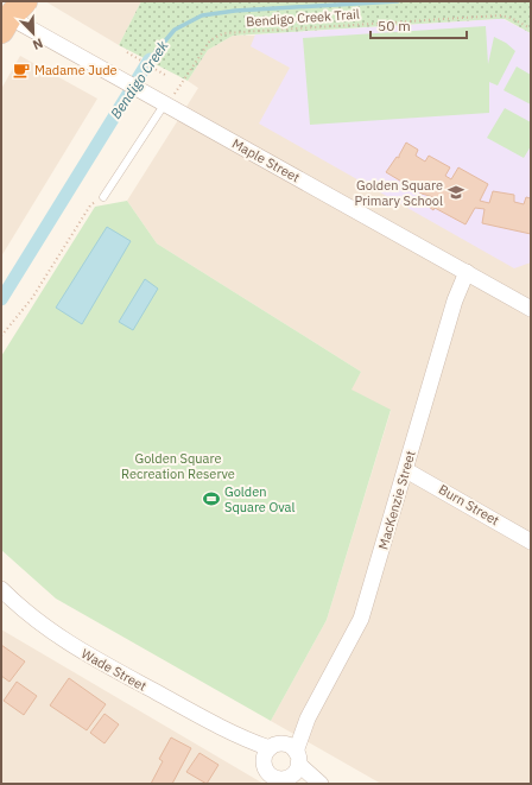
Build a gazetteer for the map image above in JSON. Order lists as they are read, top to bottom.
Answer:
{
  "streets": {
    "street": [
      "Maple Street",
      "MacKenzie Street",
      "Burn Street",
      "Wade Street"
    ],
    "path": ["Bendigo Creek Trail"]
  },
  "crossings": [
    ["Bendigo Creek Trail", "Maple Street"],
    ["Maple Street", "MacKenzie Street"],
    ["MacKenzie Street", "Burn Street"],
    ["MacKenzie Street", "Wade Street"]
  ],
  "water": ["Bendigo Creek"],
  "parks": ["Golden Square Recreation Reserve"],
  "places": {
    "cafe": ["Madame Jude"],
    "school or university": ["Golden Square Primary School"],
    "sports": ["Golden Square Oval"]
  },
  "scale_bar": "50 m",
  "north": "bottom right"
}
